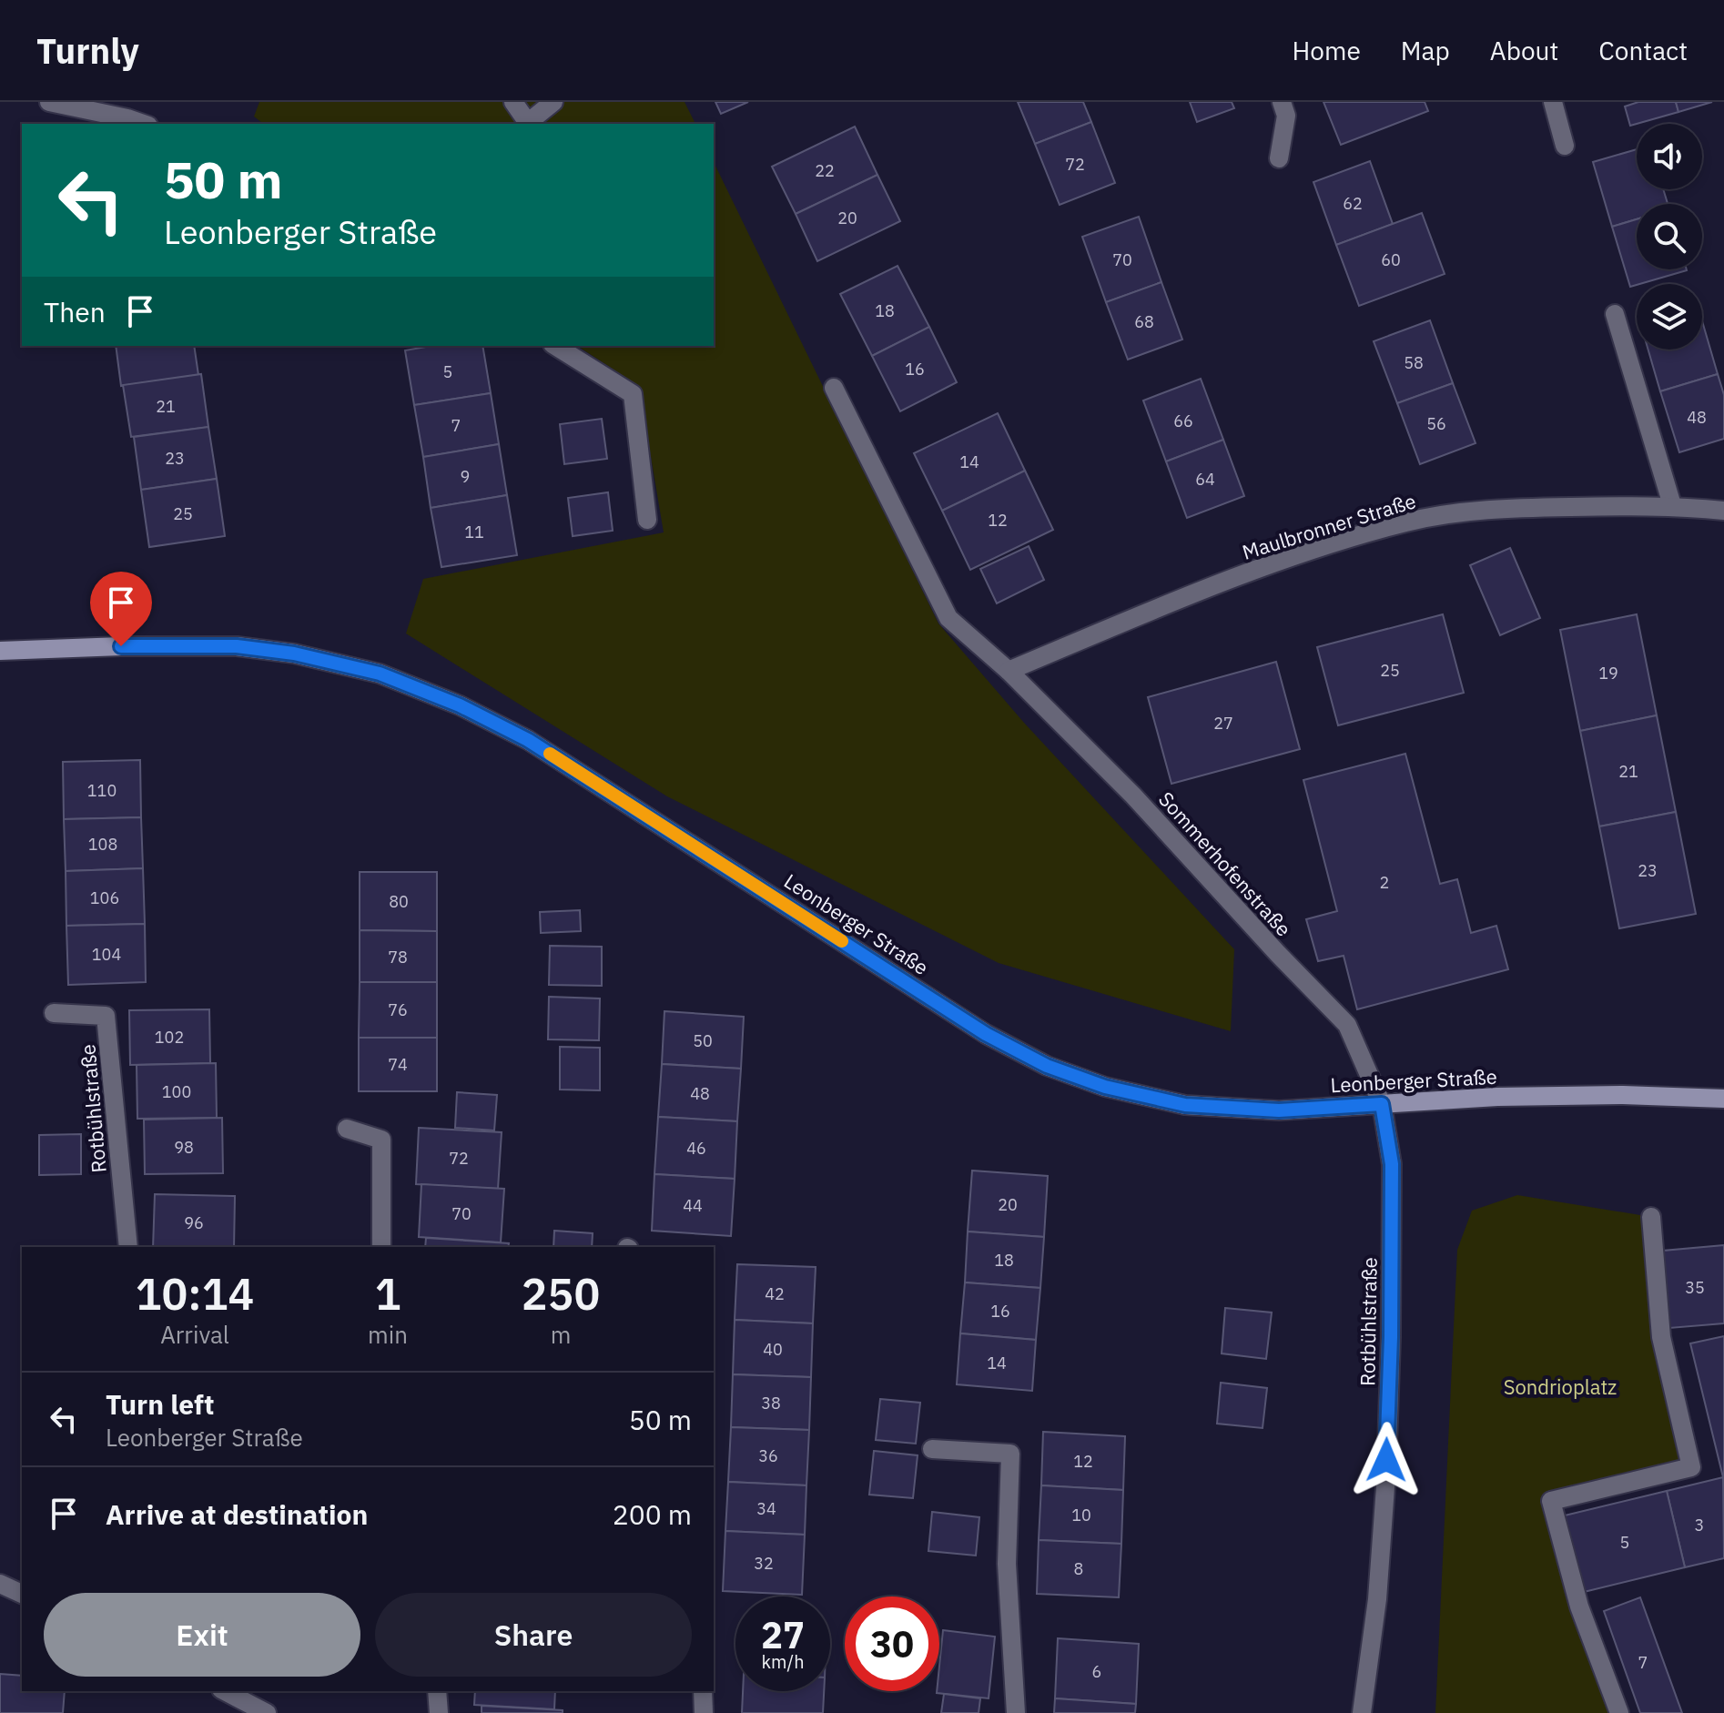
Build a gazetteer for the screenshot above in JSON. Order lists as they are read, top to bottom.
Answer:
{
  "streets": {
    "main road": ["Leonberger Straße"],
    "street": ["Maulbronner Straße", "Sommerhofenstraße", "Rotbühlstraße"]
  },
  "crossings": [
    ["Maulbronner Straße", "Sommerhofenstraße"],
    ["Sommerhofenstraße", "Leonberger Straße"],
    ["Sommerhofenstraße", "Rotbühlstraße"],
    ["Leonberger Straße", "Rotbühlstraße"]
  ],
  "parks": ["Sondrioplatz"],
  "house_numbers": [
    "72",
    "22",
    "62",
    "20",
    "70",
    "60",
    "18",
    "68",
    "58",
    "16",
    "5",
    "21",
    "48",
    "66",
    "56",
    "7",
    "23",
    "14",
    "9",
    "64",
    "25",
    "12",
    "11",
    "25",
    "19",
    "27",
    "21",
    "110",
    "108",
    "23",
    "2",
    "106",
    "80",
    "104",
    "78",
    "76",
    "102",
    "50",
    "74",
    "100",
    "48",
    "98",
    "46",
    "72",
    "20",
    "44",
    "70",
    "96",
    "18",
    "35",
    "42",
    "16",
    "40",
    "14",
    "38",
    "36",
    "12",
    "34",
    "10",
    "3",
    "5",
    "32",
    "8",
    "7",
    "6"
  ],
  "page": {
    "header": "Turnly",
    "nav": [
      "Home",
      "Map",
      "About",
      "Contact"
    ],
    "turn": ["50 m", "Leonberger Straße"],
    "then": "Then",
    "eta": [
      "10:14",
      "Arrival",
      "1",
      "min",
      "250",
      "m"
    ],
    "list": [
      {
        "name": "Turn left",
        "note": "Leonberger Straße",
        "value": "50 m"
      },
      {
        "name": "Arrive at destination",
        "value": "200 m"
      }
    ],
    "buttons": ["Exit", "Share"],
    "speed": "27 km/h",
    "limit": "30"
  }
}
